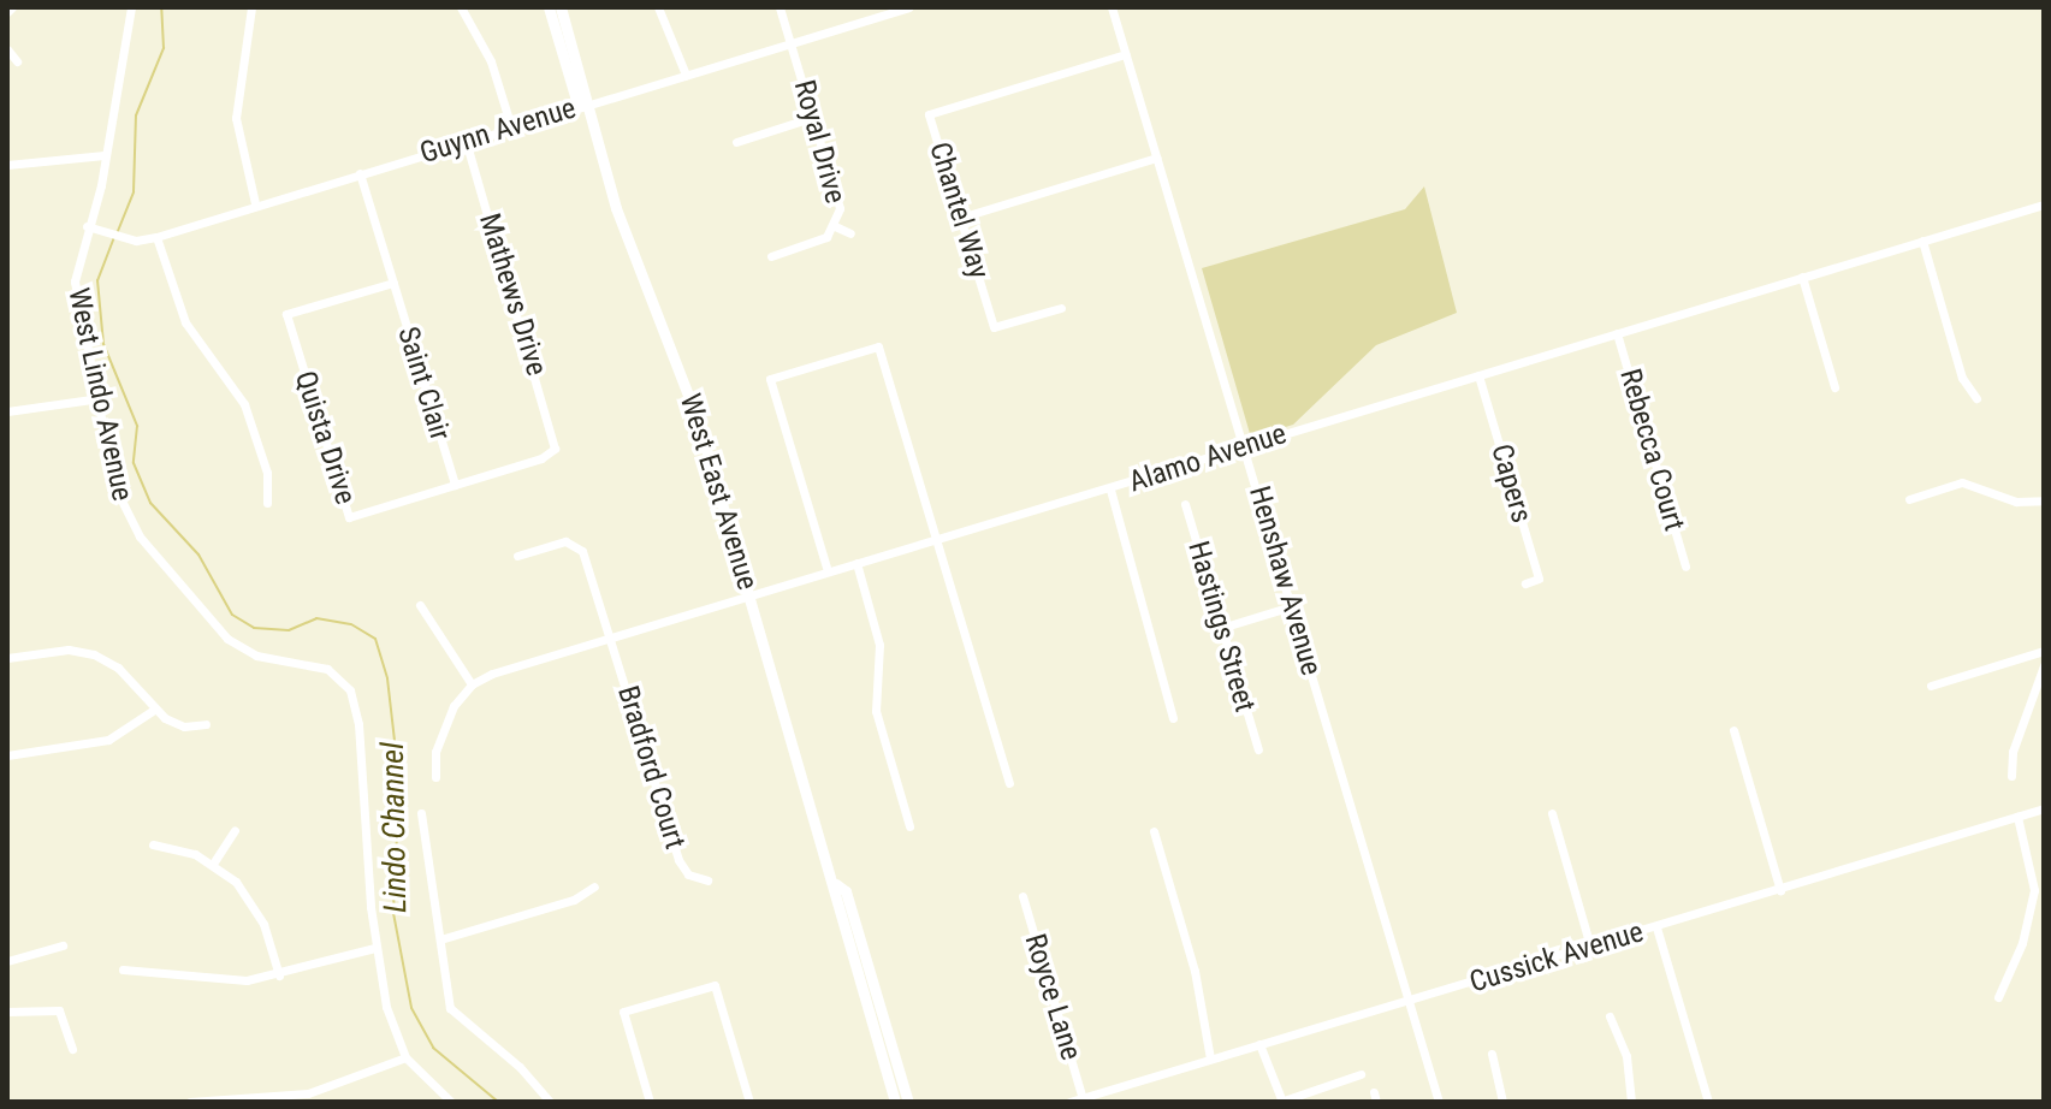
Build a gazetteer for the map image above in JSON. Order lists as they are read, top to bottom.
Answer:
{
  "streets": {
    "main road": ["West East Avenue"],
    "street": [
      "Guynn Avenue",
      "Royal Drive",
      "Chantel Way",
      "Mathews Drive",
      "Saint Clair",
      "West Lindo Avenue",
      "Quista Drive",
      "Rebecca Court",
      "Alamo Avenue",
      "Capers",
      "Henshaw Avenue",
      "Hastings Street",
      "Bradford Court",
      "Cussick Avenue",
      "Royce Lane"
    ]
  },
  "crossings": [
    ["Guynn Avenue", "Royal Drive"],
    ["Guynn Avenue", "Mathews Drive"],
    ["Guynn Avenue", "Saint Clair"],
    ["Guynn Avenue", "West Lindo Avenue"],
    ["Guynn Avenue", "West East Avenue"],
    ["Chantel Way", "Henshaw Avenue"],
    ["Mathews Drive", "Quista Drive"],
    ["Saint Clair", "Quista Drive"],
    ["Rebecca Court", "Alamo Avenue"],
    ["Alamo Avenue", "Capers"],
    ["Alamo Avenue", "West East Avenue"],
    ["Alamo Avenue", "Henshaw Avenue"],
    ["Alamo Avenue", "Bradford Court"],
    ["Henshaw Avenue", "Cussick Avenue"],
    ["Cussick Avenue", "Royce Lane"]
  ],
  "water": ["Lindo Channel"]
}
